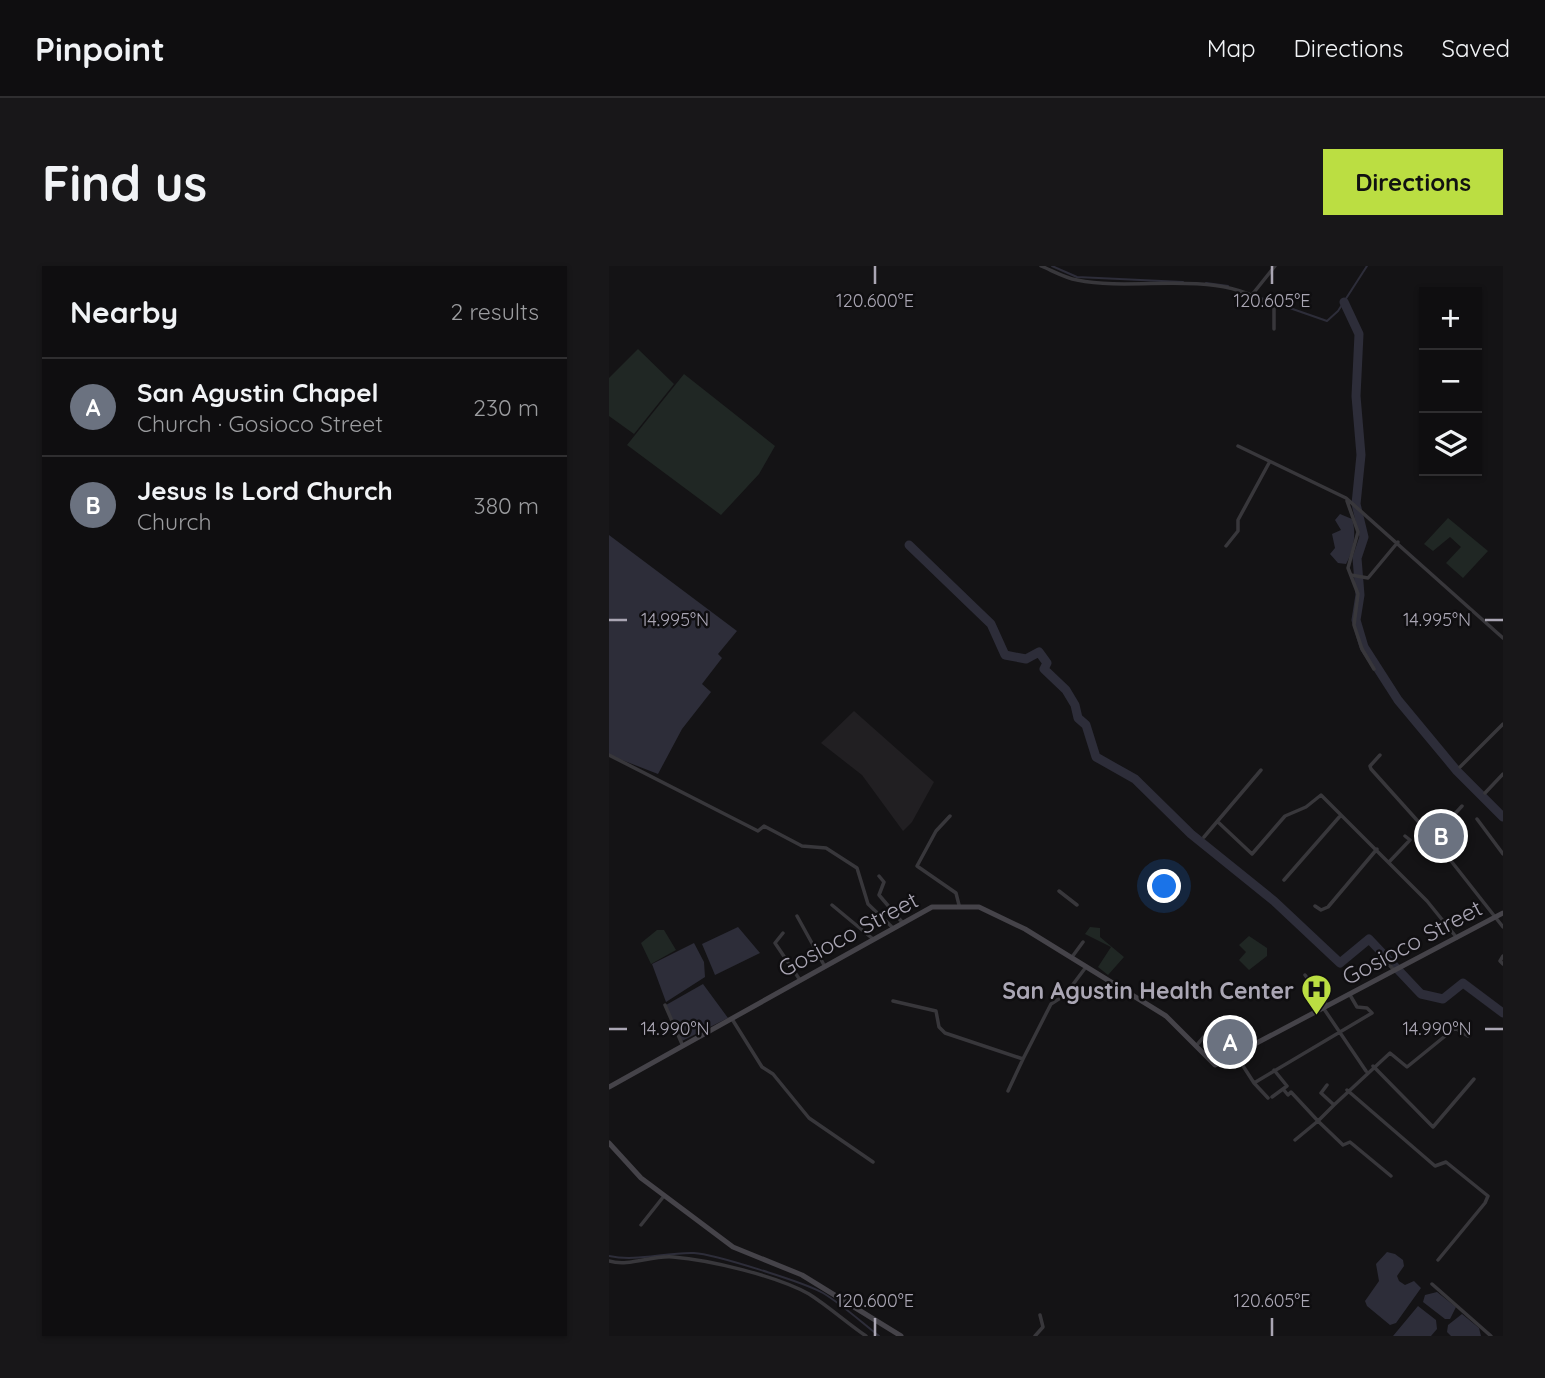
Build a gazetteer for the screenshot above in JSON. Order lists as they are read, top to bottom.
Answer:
{
  "streets": {
    "street": ["Gosioco Street"]
  },
  "places": {
    "hospital": ["San Agustin Health Center"]
  },
  "page": {
    "header": "Pinpoint",
    "nav": ["Map", "Directions", "Saved"],
    "buttons": "Directions",
    "title": "Find us",
    "heading": ["Nearby", "2 results"],
    "map_buttons": ["+", "−"],
    "list": [
      {
        "mark": "A",
        "name": "San Agustin Chapel",
        "note": "Church · Gosioco Street",
        "value": "230 m"
      },
      {
        "mark": "B",
        "name": "Jesus Is Lord Church",
        "note": "Church",
        "value": "380 m"
      }
    ],
    "pins": ["B", "A"]
  },
  "coordinates": [
    "120.600°E",
    "120.605°E",
    "14.995°N",
    "14.990°N"
  ]
}
